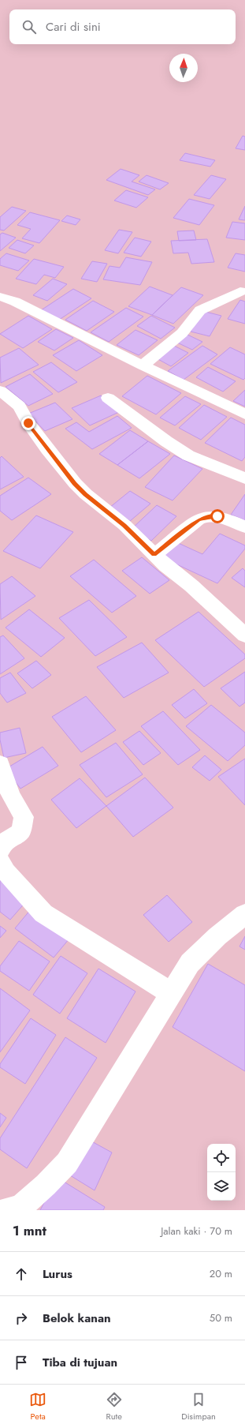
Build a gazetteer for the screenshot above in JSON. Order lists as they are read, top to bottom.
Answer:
{
  "north": "top",
  "page": {
    "search": "Cari di sini",
    "heading": ["1 mnt", "Jalan kaki · 70 m"],
    "list": [
      ["Lurus", "20 m"],
      ["Belok kanan", "50 m"],
      "Tiba di tujuan"
    ],
    "nav": ["Peta", "Rute", "Disimpan"]
  }
}
